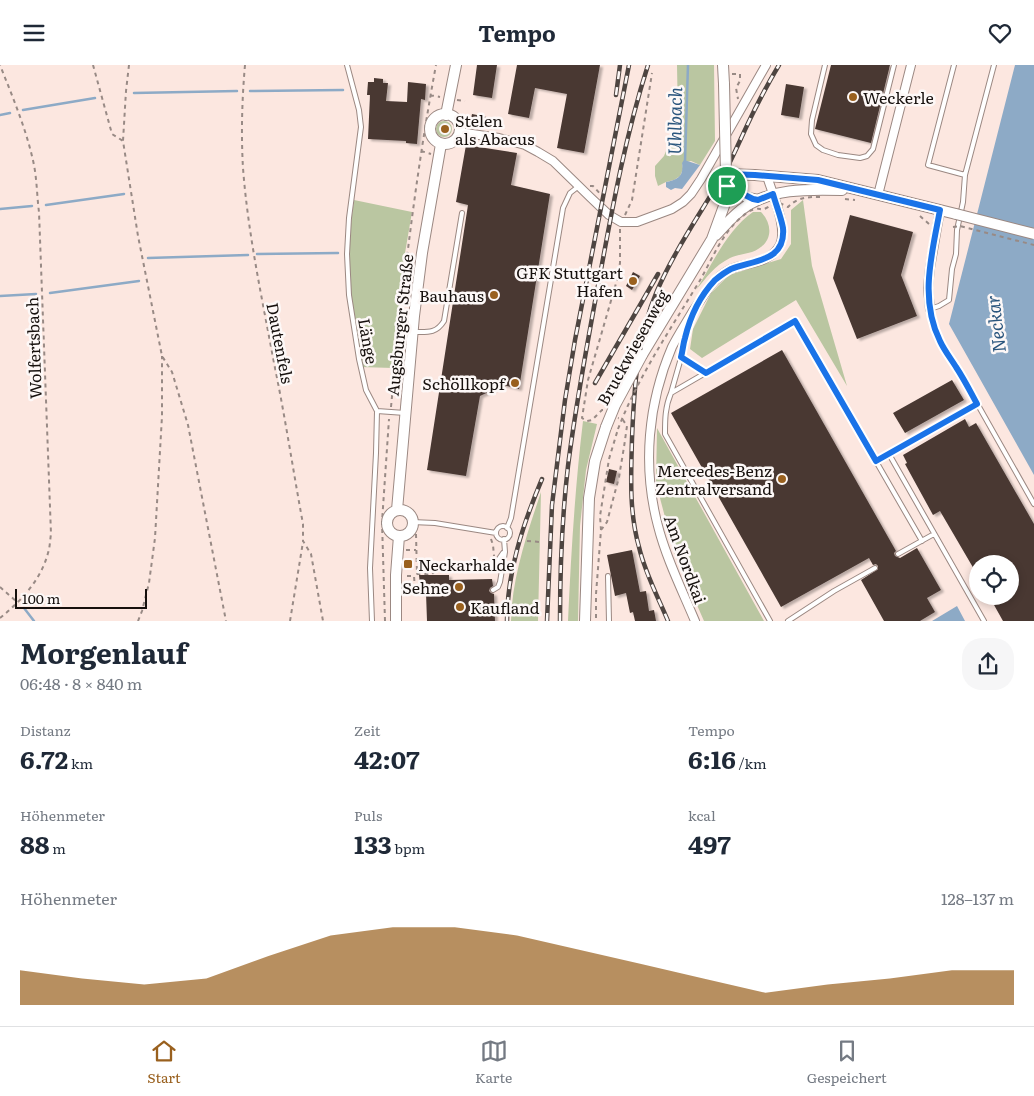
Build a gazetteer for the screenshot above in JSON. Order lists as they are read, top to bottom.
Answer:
{
  "streets": {
    "main road": ["Augsburger Straße", "Bruckwiesenweg"],
    "street": ["Am Nordkai"],
    "lane": ["Länge"],
    "path": ["Dautenfels", "Wolfertsbach"]
  },
  "water": ["Uhlbach", "Neckar"],
  "places": {
    "other": [
      "Weckerle",
      "Stelen als Abacus",
      "GFK Stuttgart Hafen",
      "Bauhaus",
      "Schöllkopf",
      "Mercedes-Benz Zentralversand",
      "Sehne",
      "Kaufland"
    ],
    "transit": ["Neckarhalde"]
  },
  "scale_bar": "100 m",
  "page": {
    "header": "Tempo",
    "scale": "100 m",
    "heading": ["Morgenlauf", "06:48 · 8 × 840 m"],
    "stats": [
      ["Distanz", "6.72 km"],
      ["Zeit", "42:07"],
      ["Tempo", "6:16 /km"],
      ["Höhenmeter", "88 m"],
      ["Puls", "133 bpm"],
      ["kcal", "497"]
    ],
    "chart": ["Höhenmeter", "128–137 m"],
    "tabs": ["Start", "Karte", "Gespeichert"]
  }
}
